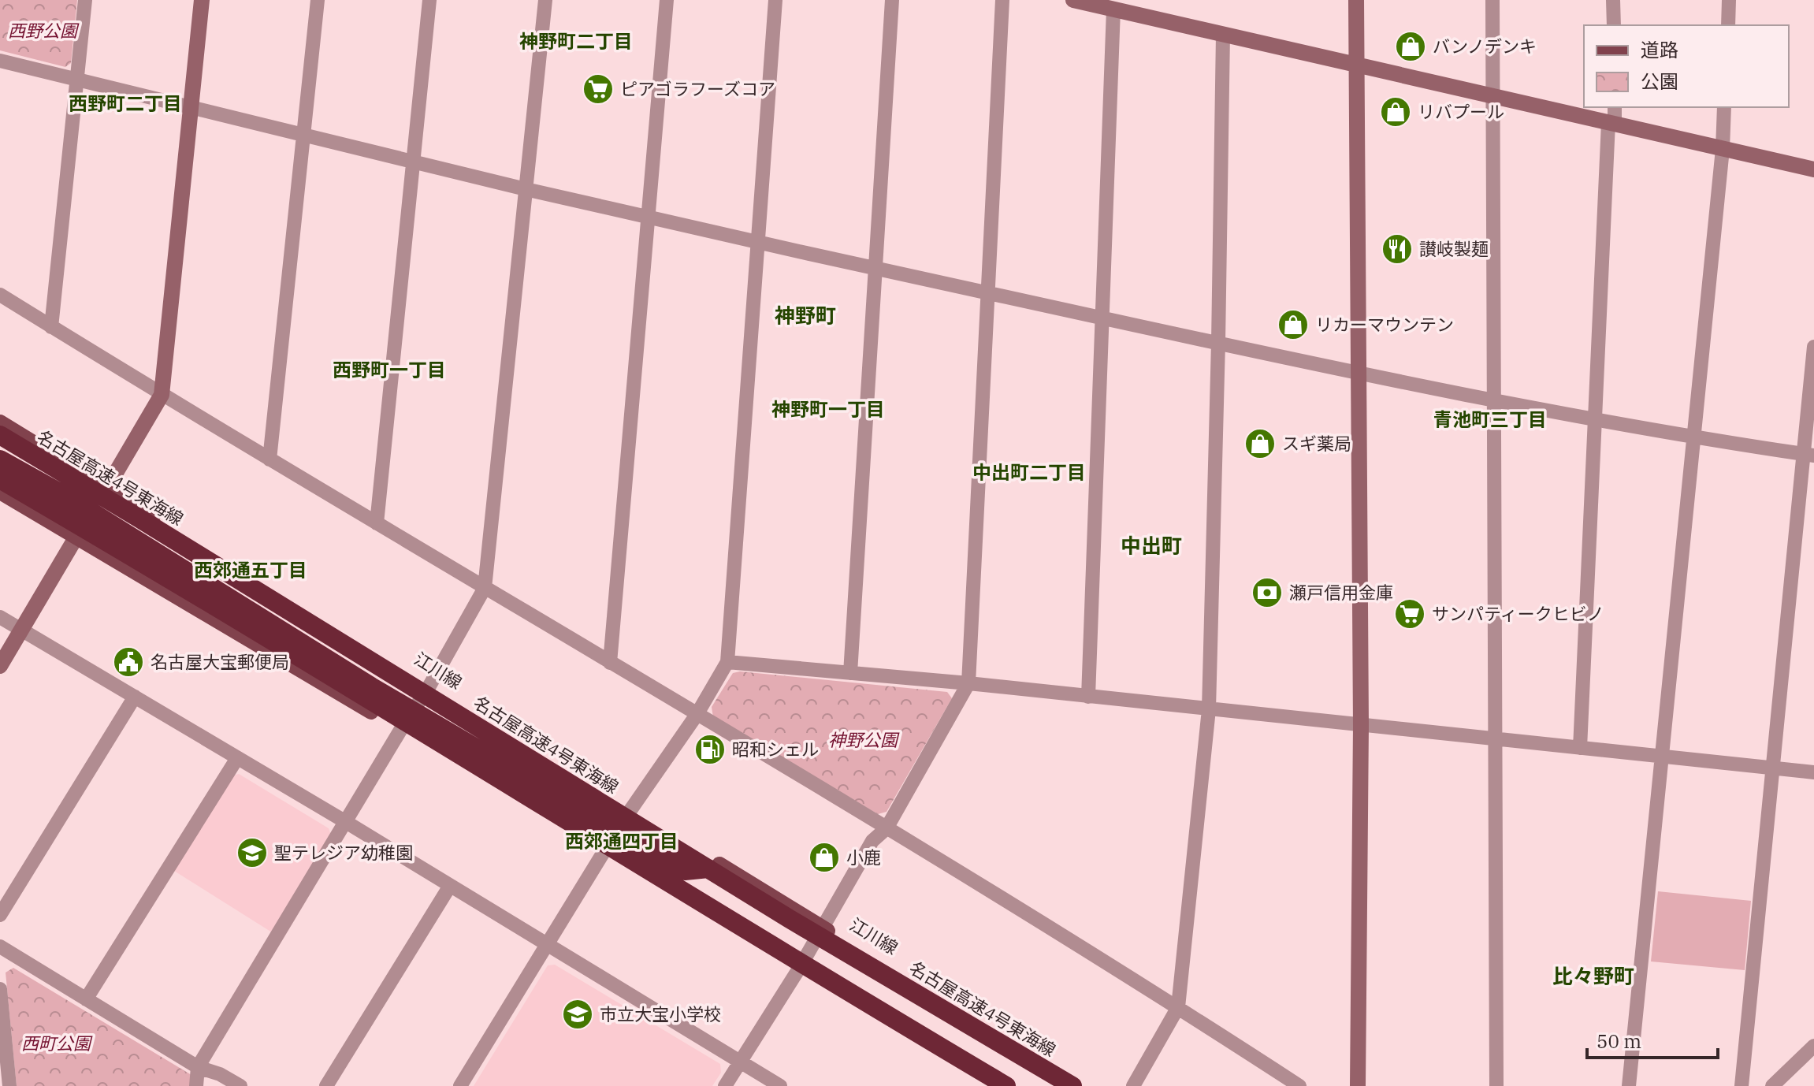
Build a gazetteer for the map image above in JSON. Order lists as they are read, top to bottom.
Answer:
{
  "streets": {
    "highway": ["名古屋高速4号東海線"],
    "main road": ["江川線"]
  },
  "districts": [
    "神野町二丁目",
    "西野町二丁目",
    "神野町",
    "西野町一丁目",
    "神野町一丁目",
    "青池町三丁目",
    "中出町二丁目",
    "中出町",
    "西郊通五丁目",
    "西郊通四丁目",
    "比々野町"
  ],
  "parks": ["西野公園", "神野公園", "西町公園"],
  "places": {
    "shop": [
      "バンノデンキ",
      "リバプール",
      "リカーマウンテン",
      "スギ薬局",
      "小鹿"
    ],
    "supermarket": ["ピアゴラフーズコア", "サンパティークヒビノ"],
    "restaurant": ["讃岐製麺"],
    "bank": ["瀬戸信用金庫"],
    "public building": ["名古屋大宝郵便局"],
    "fuel station": ["昭和シェル"],
    "school or university": ["聖テレジア幼稚園", "市立大宝小学校"]
  },
  "legend": ["道路", "公園"],
  "scale_bar": "50 m"
}
